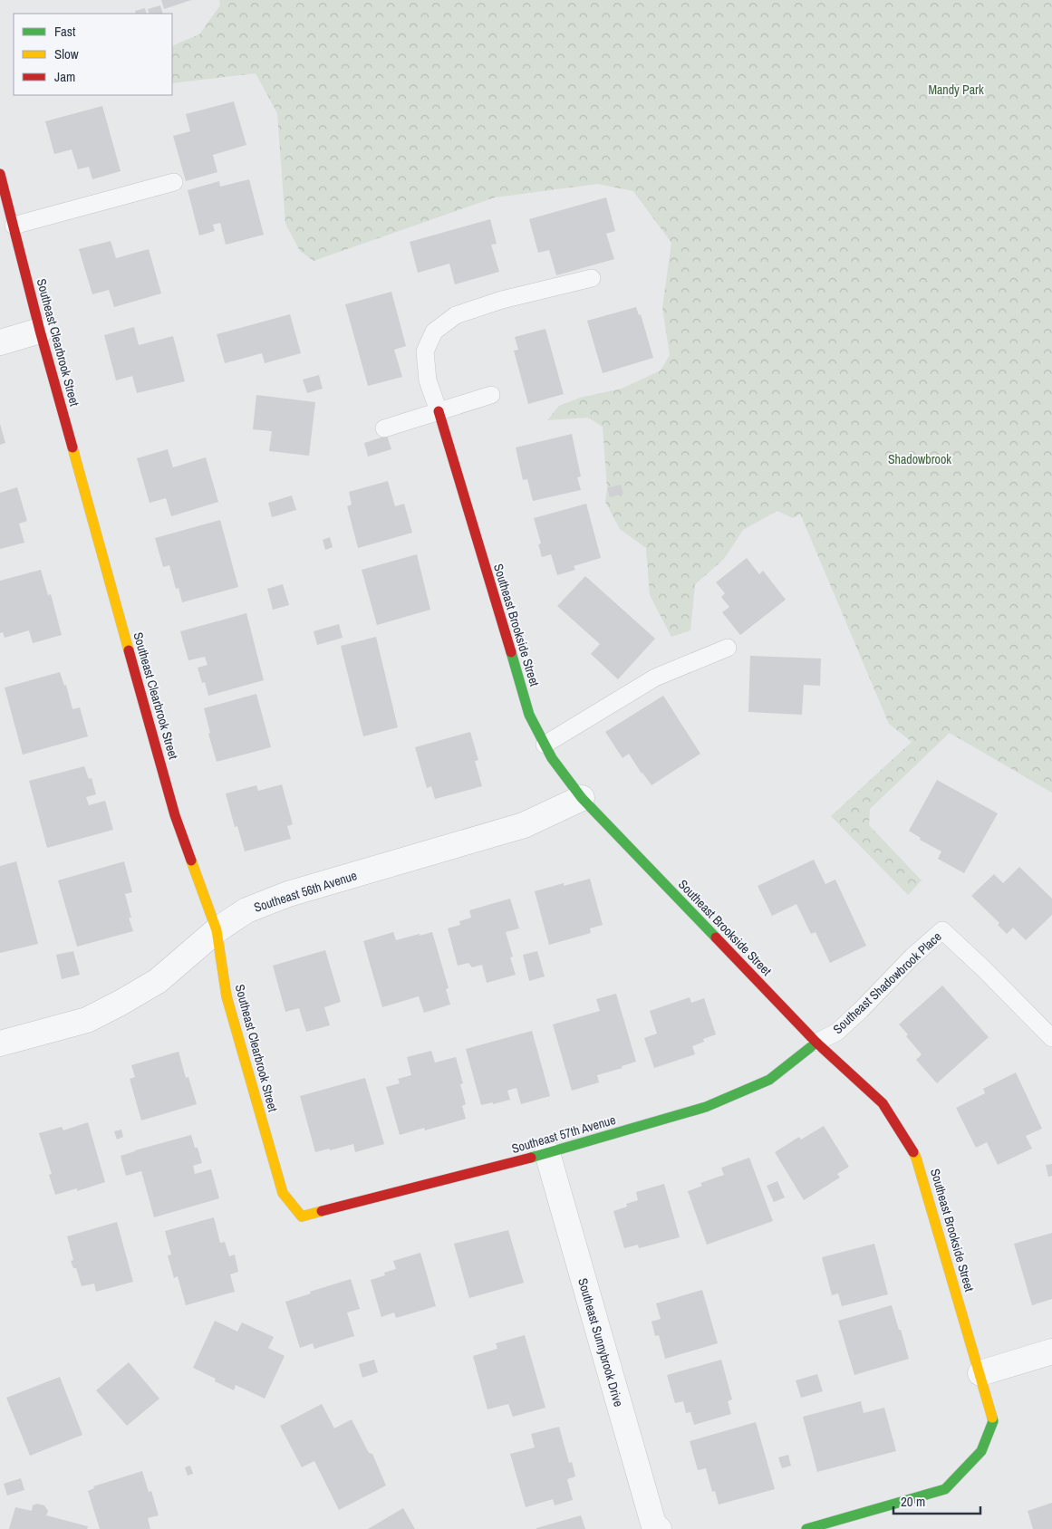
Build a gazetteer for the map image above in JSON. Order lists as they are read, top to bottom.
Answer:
{
  "streets": {
    "street": [
      "Southeast Clearbrook Street",
      "Southeast Brookside Street",
      "Southeast 56th Avenue",
      "Southeast 57th Avenue",
      "Southeast Sunnybrook Drive"
    ],
    "lane": ["Southeast Shadowbrook Place"]
  },
  "crossings": [
    ["Southeast Clearbrook Street", "Southeast 56th Avenue"],
    ["Southeast Clearbrook Street", "Southeast 57th Avenue"],
    ["Southeast Brookside Street", "Southeast 56th Avenue"],
    ["Southeast Brookside Street", "Southeast Shadowbrook Place"],
    ["Southeast Brookside Street", "Southeast 57th Avenue"],
    ["Southeast Shadowbrook Place", "Southeast 57th Avenue"],
    ["Southeast 57th Avenue", "Southeast Sunnybrook Drive"]
  ],
  "parks": ["Mandy Park", "Shadowbrook"],
  "legend": ["Fast", "Slow", "Jam"],
  "scale_bar": "20 m"
}
